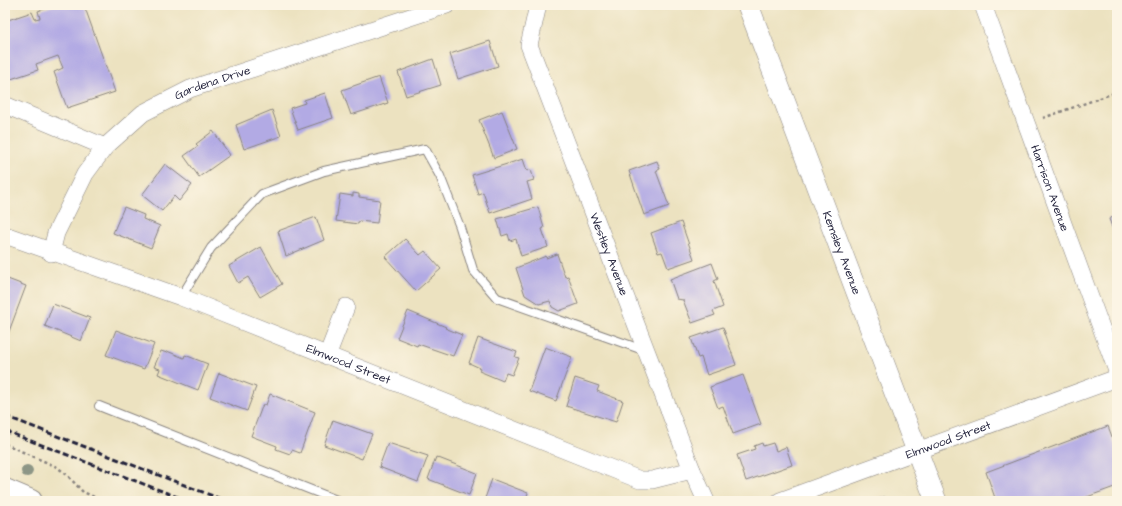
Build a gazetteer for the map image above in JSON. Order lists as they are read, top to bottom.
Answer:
{
  "streets": {
    "street": [
      "Gardena Drive",
      "Harrison Avenue",
      "Kemsley Avenue",
      "Westley Avenue",
      "Elmwood Street"
    ]
  },
  "crossings": [
    ["Gardena Drive", "Elmwood Street"],
    ["Kemsley Avenue", "Elmwood Street"],
    ["Westley Avenue", "Elmwood Street"]
  ]
}
